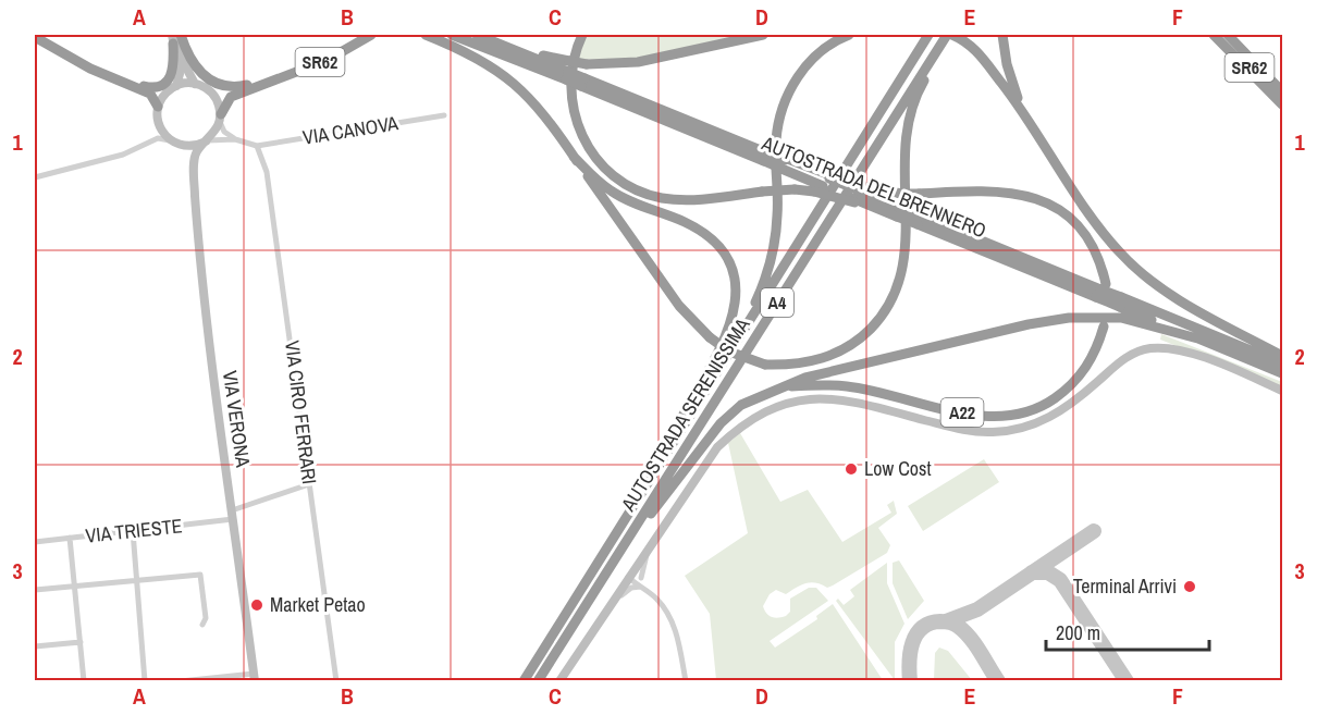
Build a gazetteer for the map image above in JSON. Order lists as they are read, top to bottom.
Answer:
{
  "streets": {
    "highway": [
      "SR62",
      "AUTOSTRADA DEL BRENNERO",
      "A4",
      "A22",
      "AUTOSTRADA SERENISSIMA"
    ],
    "street": [
      "VIA CANOVA",
      "VIA CIRO FERRARI",
      "VIA VERONA",
      "VIA TRIESTE"
    ]
  },
  "crossings": [
    ["VIA CANOVA", "VIA CIRO FERRARI"],
    ["A4", "A22"],
    ["A4", "AUTOSTRADA SERENISSIMA"],
    ["VIA CIRO FERRARI", "VIA TRIESTE"],
    ["VIA VERONA", "VIA TRIESTE"]
  ],
  "places": ["Low Cost", "Terminal Arrivi", "Market Petao"],
  "scale_bar": "200 m",
  "grid": {
    "columns": [
      "A",
      "B",
      "C",
      "D",
      "E",
      "F"
    ],
    "rows": ["1", "2", "3"]
  }
}
